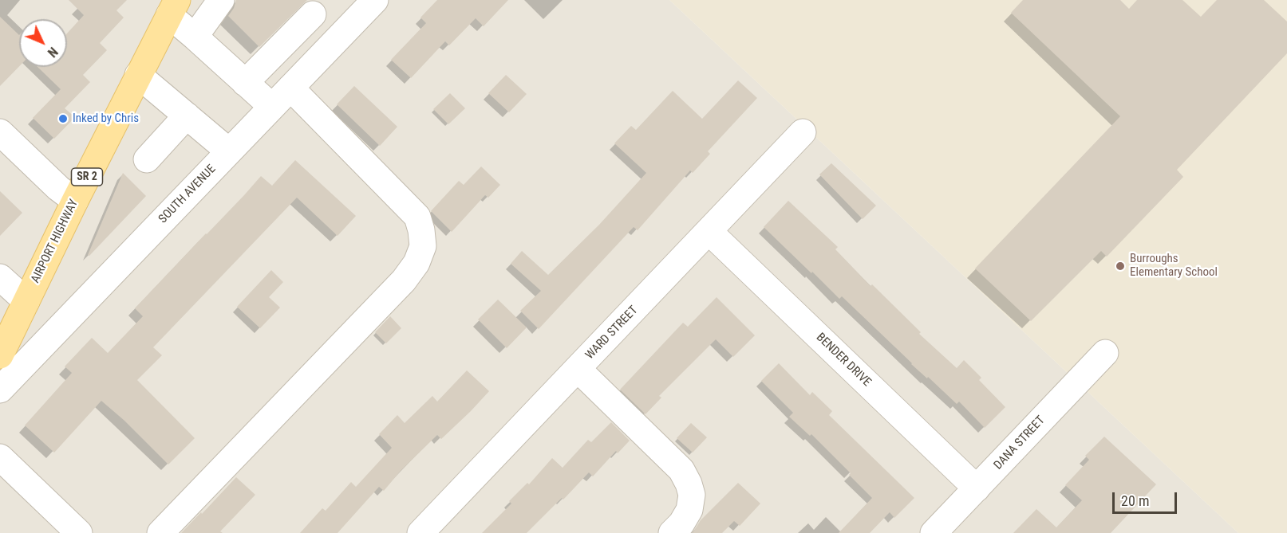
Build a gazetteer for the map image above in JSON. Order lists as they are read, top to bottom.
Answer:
{
  "streets": {
    "main road": ["SR 2", "AIRPORT HIGHWAY"],
    "street": [
      "SOUTH AVENUE",
      "WARD STREET",
      "BENDER DRIVE",
      "DANA STREET"
    ]
  },
  "crossings": [
    ["WARD STREET", "BENDER DRIVE"],
    ["BENDER DRIVE", "DANA STREET"]
  ],
  "places": ["Inked by Chris", "Burroughs Elementary School"],
  "scale_bar": "20 m",
  "north": "bottom right"
}
